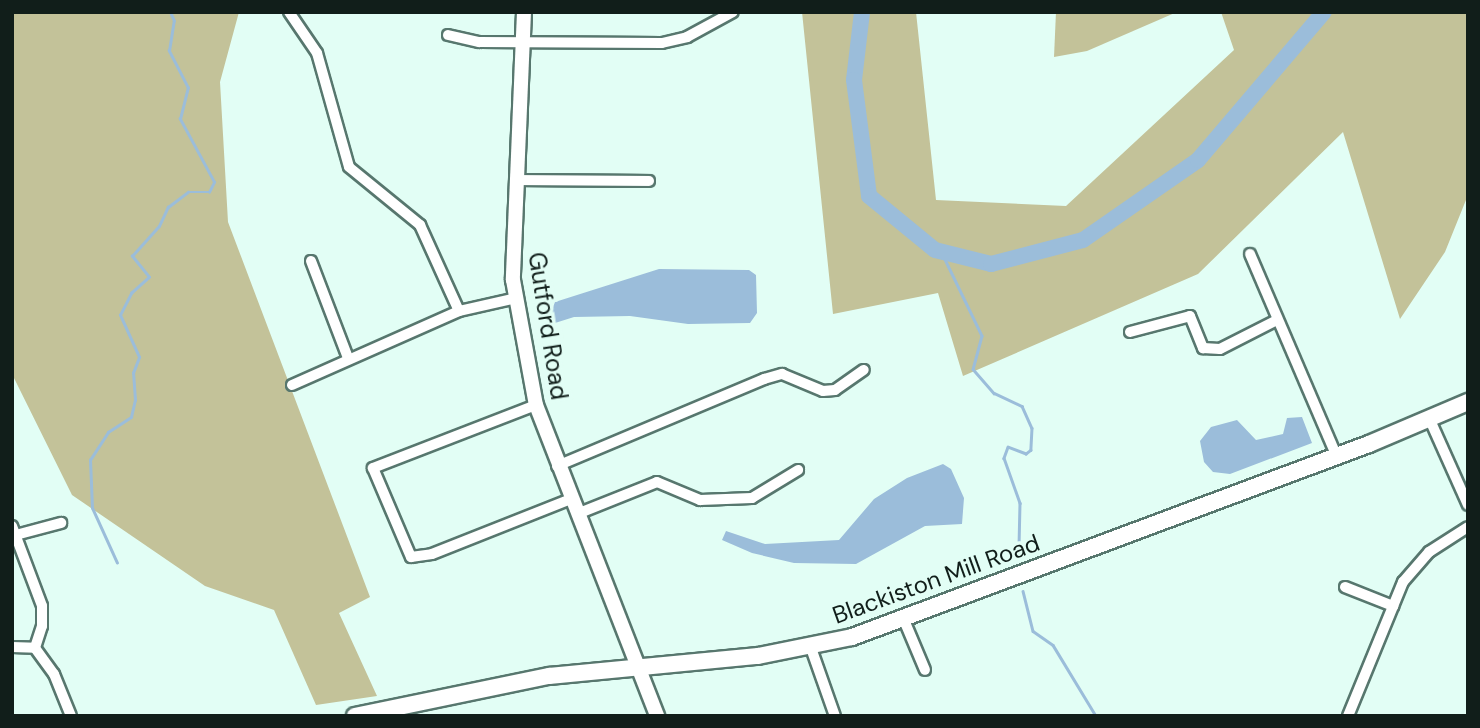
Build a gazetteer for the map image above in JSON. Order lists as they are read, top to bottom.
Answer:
{
  "streets": {
    "main road": ["Blackiston Mill Road"],
    "street": ["Gutford Road"]
  },
  "crossings": [
    ["Gutford Road", "Blackiston Mill Road"]
  ]
}
